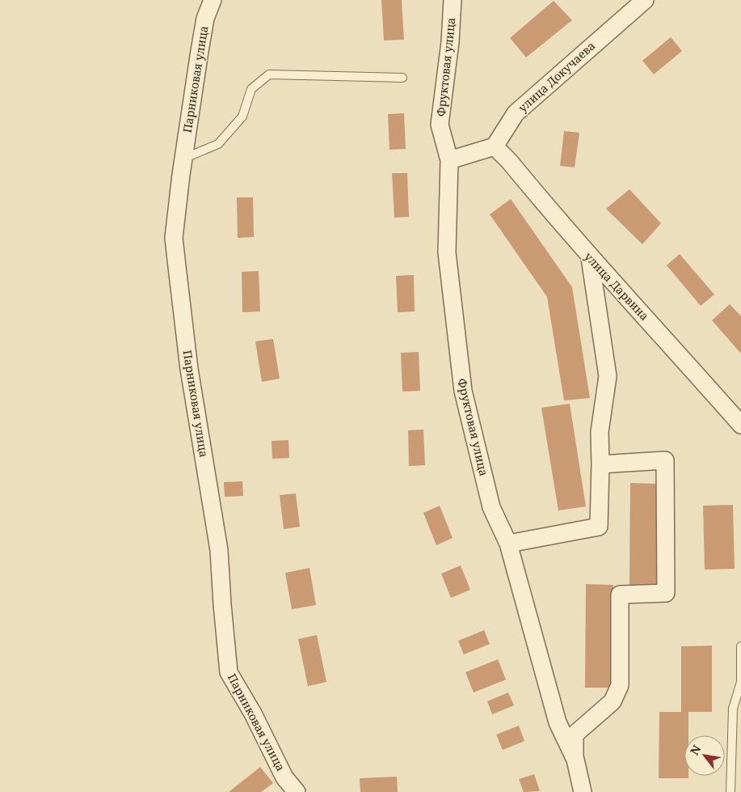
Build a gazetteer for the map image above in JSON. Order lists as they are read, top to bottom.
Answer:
{
  "streets": {
    "street": [
      "Фруктовая улица",
      "улица Докучаева",
      "Парниковая улица",
      "улица Дарвина"
    ]
  },
  "crossings": [
    ["улица Докучаева", "улица Дарвина"]
  ],
  "north": "top left"
}
